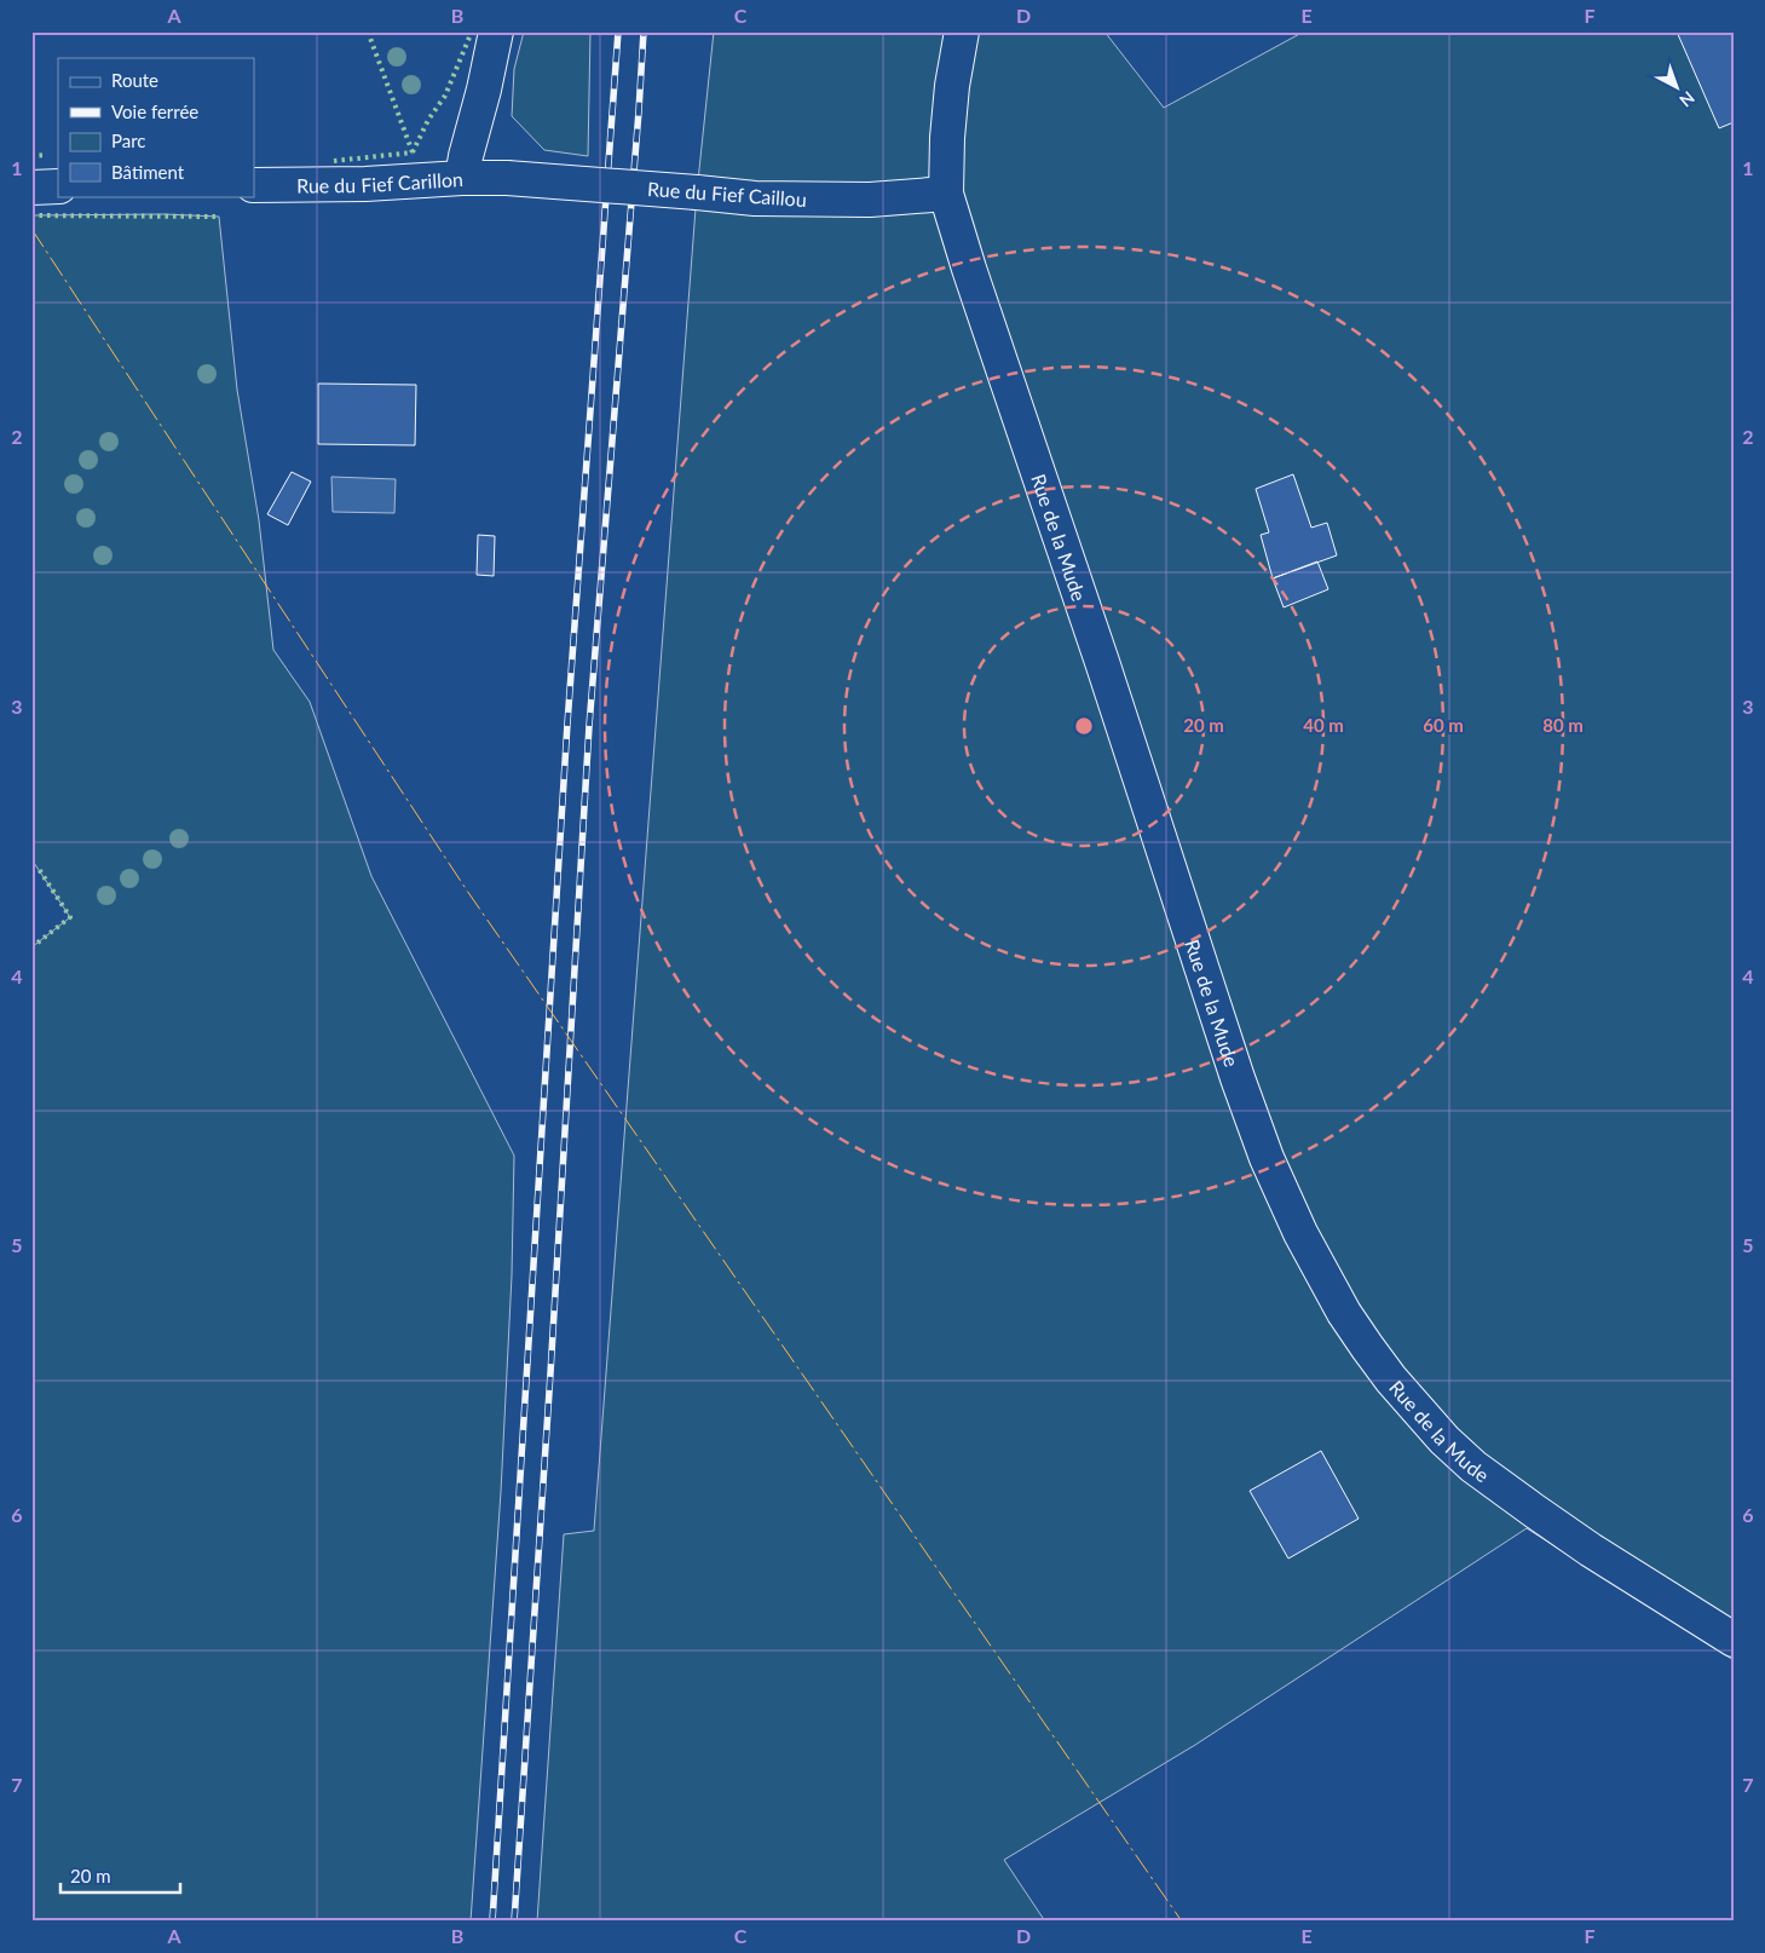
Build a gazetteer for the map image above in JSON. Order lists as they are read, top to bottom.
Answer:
{
  "streets": {
    "street": ["Rue du Fief Carillon", "Rue du Fief Caillou", "Rue de la Mude"]
  },
  "crossings": [
    ["Rue du Fief Carillon", "Rue du Fief Caillou"],
    ["Rue du Fief Caillou", "Rue de la Mude"]
  ],
  "legend": [
    "Route",
    "Voie ferrée",
    "Parc",
    "Bâtiment"
  ],
  "scale_bar": "20 m",
  "north": "bottom right",
  "grid": {
    "columns": [
      "A",
      "B",
      "C",
      "D",
      "E",
      "F"
    ],
    "rows": [
      "1",
      "2",
      "3",
      "4",
      "5",
      "6",
      "7"
    ]
  },
  "rings": [
    "20 m",
    "40 m",
    "60 m",
    "80 m"
  ]
}
